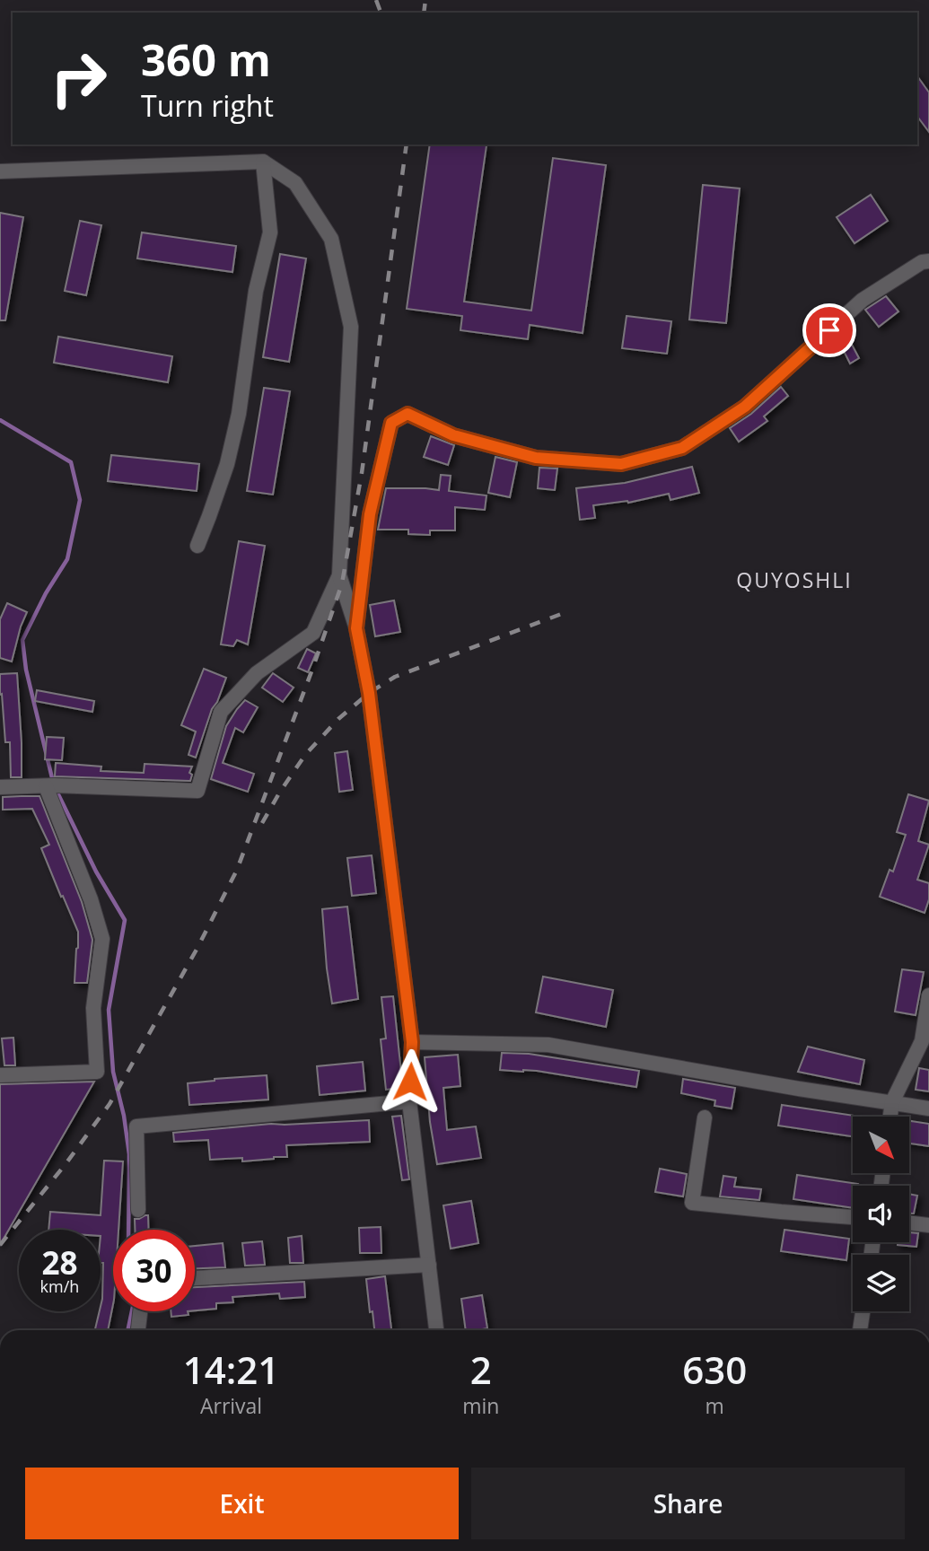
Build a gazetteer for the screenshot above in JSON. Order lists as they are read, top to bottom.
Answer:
{
  "districts": ["QUYOSHLI"],
  "north": "bottom right",
  "page": {
    "turn": ["360 m", "Turn right"],
    "speed": "28 km/h",
    "limit": "30",
    "eta": [
      "14:21",
      "Arrival",
      "2",
      "min",
      "630",
      "m"
    ],
    "buttons": ["Exit", "Share"]
  }
}
